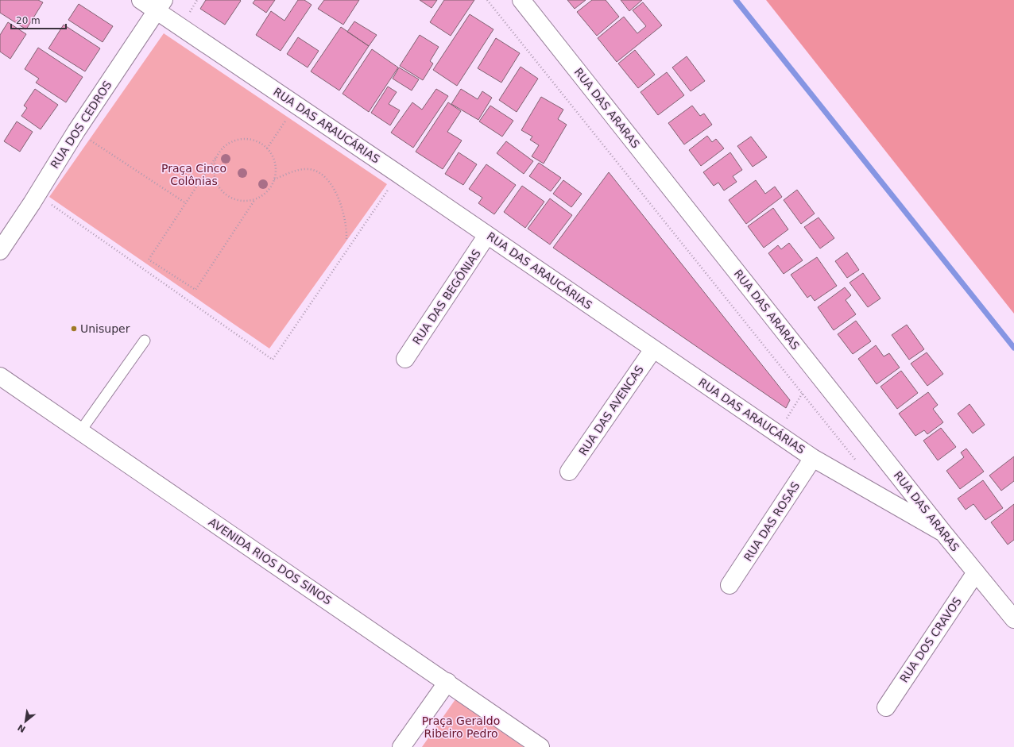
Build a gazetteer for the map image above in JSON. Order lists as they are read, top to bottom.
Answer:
{
  "streets": {
    "street": [
      "RUA DAS ARARAS",
      "RUA DOS CEDROS",
      "RUA DAS ARAUCÁRIAS",
      "RUA DAS BEGÔNIAS",
      "RUA DAS AVENCAS",
      "RUA DAS ROSAS",
      "AVENIDA RIOS DOS SINOS",
      "RUA DOS CRAVOS"
    ]
  },
  "crossings": [
    ["RUA DAS ARARAS", "RUA DAS ARAUCÁRIAS"],
    ["RUA DAS ARARAS", "RUA DOS CRAVOS"],
    ["RUA DOS CEDROS", "RUA DAS ARAUCÁRIAS"],
    ["RUA DAS ARAUCÁRIAS", "RUA DAS BEGÔNIAS"],
    ["RUA DAS ARAUCÁRIAS", "RUA DAS AVENCAS"],
    ["RUA DAS ARAUCÁRIAS", "RUA DAS ROSAS"]
  ],
  "parks": ["Praça Cinco Colônias", "Praça Geraldo Ribeiro Pedro"],
  "places": ["Unisuper"],
  "scale_bar": "20 m",
  "north": "bottom left"
}
